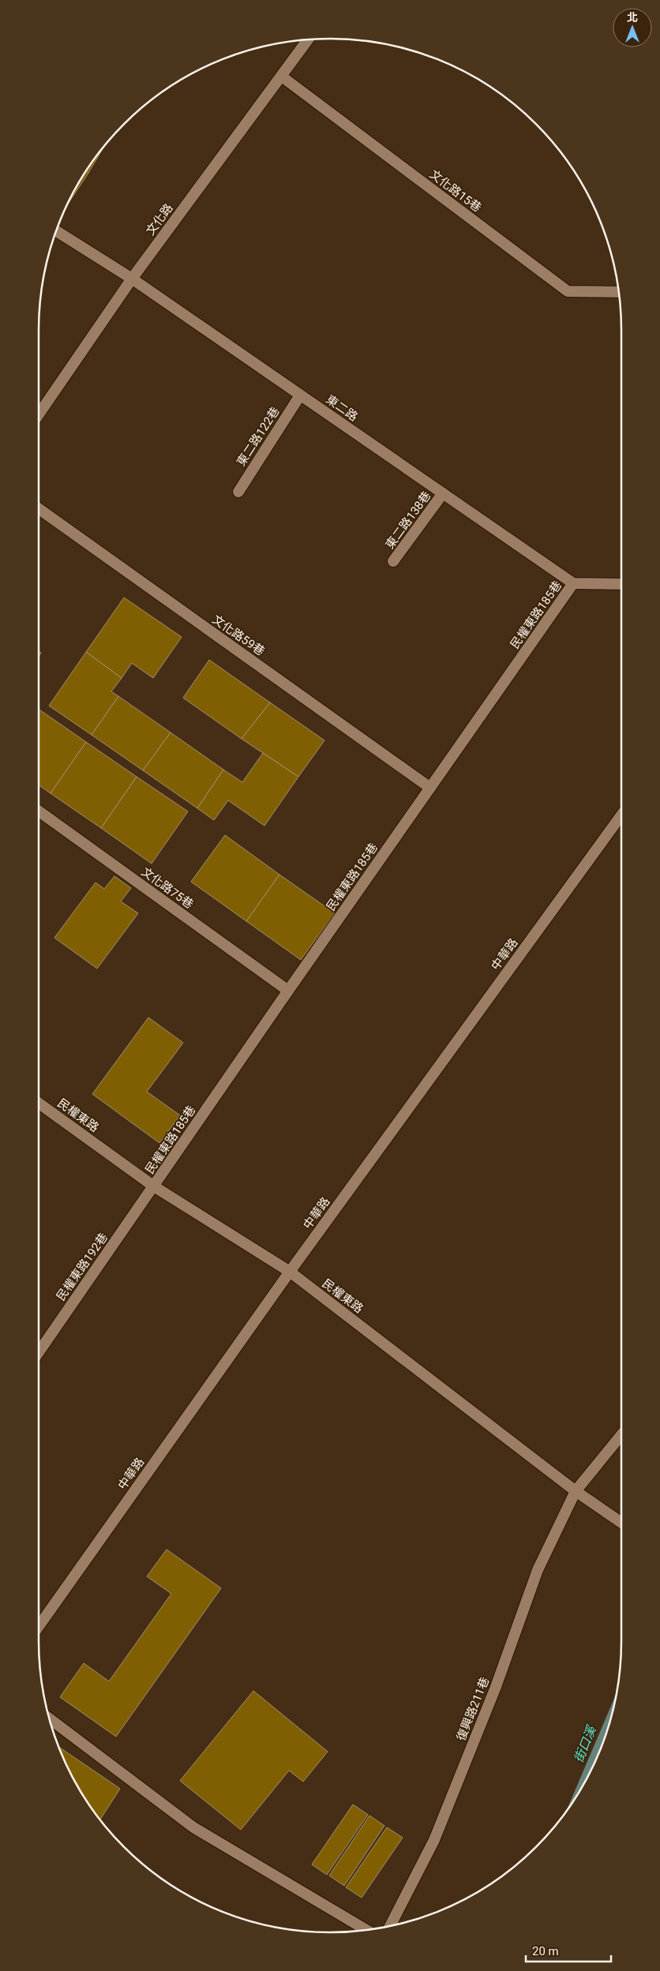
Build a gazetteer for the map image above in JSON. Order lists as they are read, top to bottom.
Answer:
{
  "streets": {
    "street": [
      "文化路15巷",
      "文化路",
      "東二路",
      "東二路122巷",
      "東二路138巷",
      "民權東路185巷",
      "文化路59巷",
      "文化路75巷",
      "中華路",
      "民權東路",
      "民權東路192巷",
      "復興路211巷"
    ]
  },
  "crossings": [
    ["文化路15巷", "文化路"],
    ["文化路", "東二路"],
    ["東二路", "東二路122巷"],
    ["東二路", "東二路138巷"],
    ["東二路", "民權東路185巷"],
    ["民權東路185巷", "文化路59巷"],
    ["民權東路185巷", "文化路75巷"],
    ["民權東路185巷", "民權東路"],
    ["民權東路185巷", "民權東路192巷"],
    ["中華路", "民權東路"],
    ["民權東路", "民權東路192巷"],
    ["民權東路", "復興路211巷"]
  ],
  "water": ["街口溪"],
  "scale_bar": "20 m",
  "north": "top"
}
